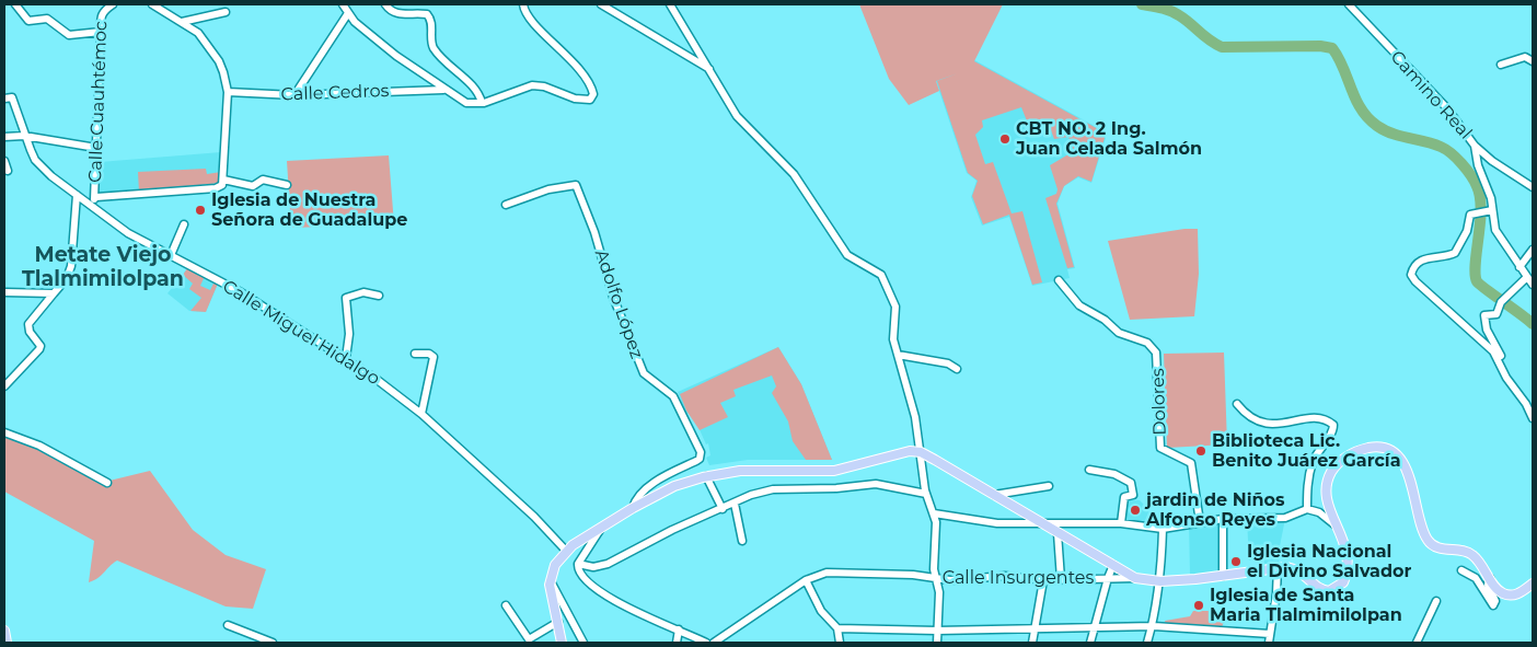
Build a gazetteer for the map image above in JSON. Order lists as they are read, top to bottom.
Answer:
{
  "streets": {
    "main road": ["Calle Insurgentes"],
    "street": [
      "Calle Cedros",
      "Camino Real",
      "Calle Cuauhtémoc",
      "Adolfo López",
      "Calle Miguel Hidalgo",
      "Dolores"
    ]
  },
  "crossings": [
    ["Calle Cuauhtémoc", "Calle Miguel Hidalgo"]
  ],
  "districts": ["Metate Viejo Tlalmimilolpan"],
  "places": [
    "CBT NO. 2 Ing. Juan Celada Salmón",
    "Iglesia de Nuestra Señora de Guadalupe",
    "Biblioteca Lic. Benito Juárez García",
    "jardin de Niños Alfonso Reyes",
    "Iglesia Nacional el Divino Salvador",
    "Iglesia de Santa Maria Tlalmimilolpan"
  ]
}
